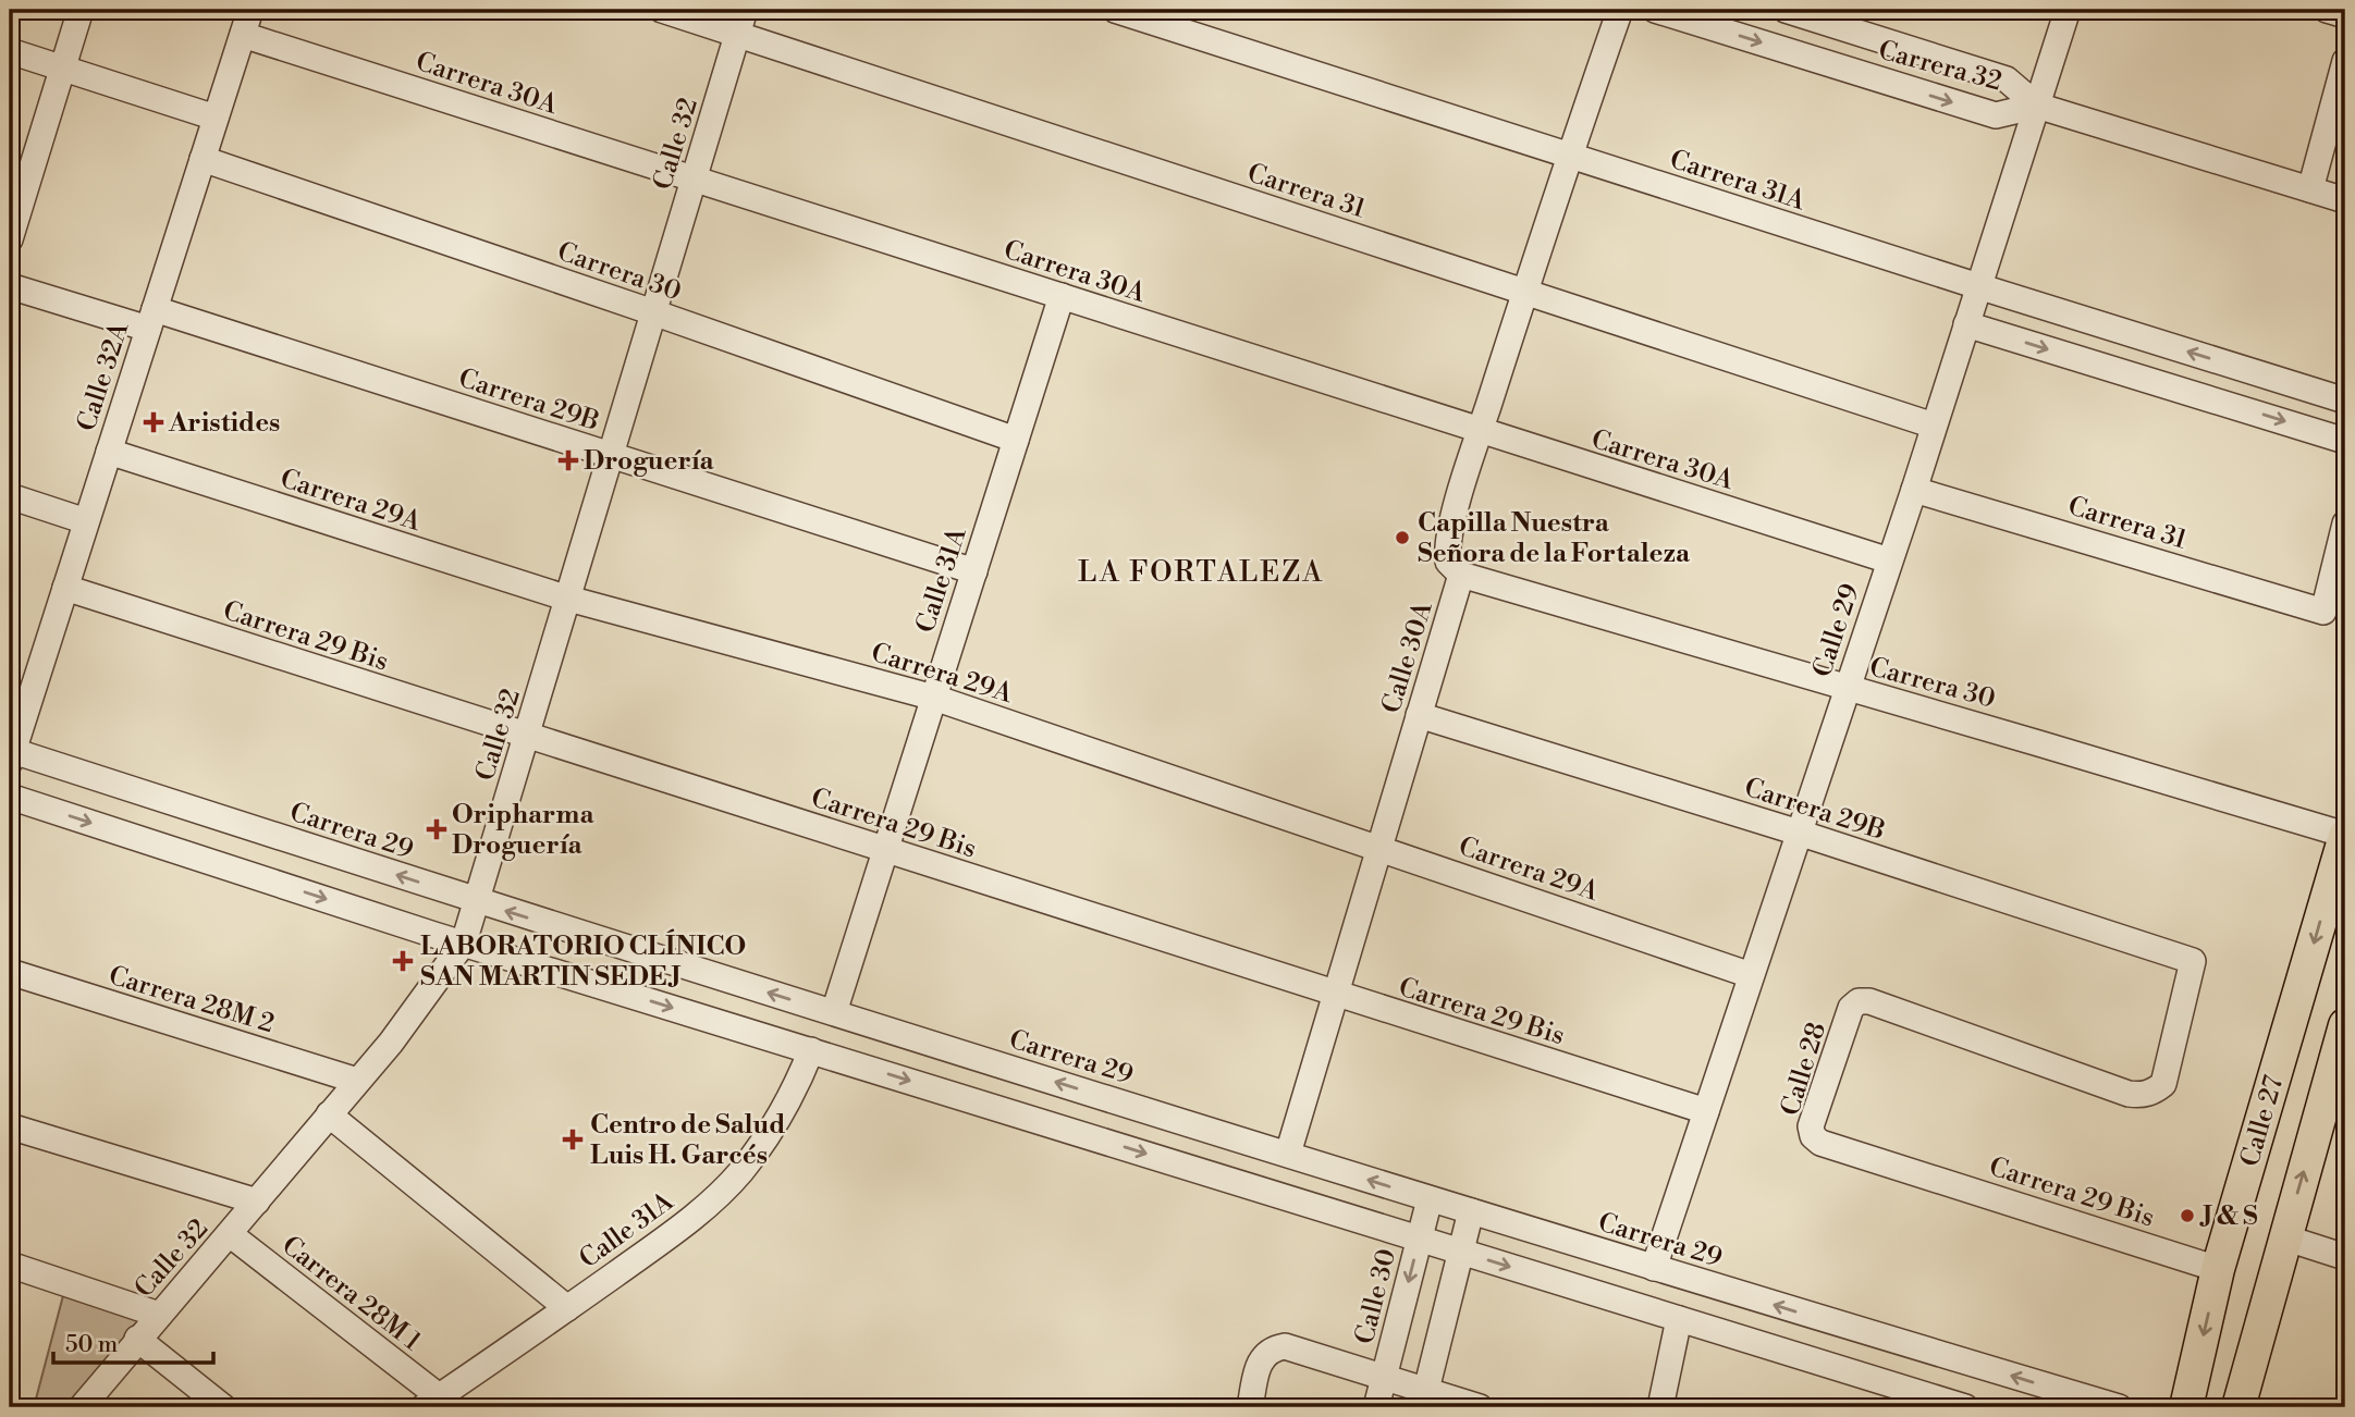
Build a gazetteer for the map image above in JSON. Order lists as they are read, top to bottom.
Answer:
{
  "streets": {
    "main road": ["Calle 27"],
    "street": [
      "Carrera 32",
      "Carrera 30A",
      "Calle 32",
      "Carrera 31A",
      "Carrera 31",
      "Carrera 30",
      "Calle 32A",
      "Carrera 29B",
      "Carrera 29A",
      "Calle 31A",
      "Calle 29",
      "Carrera 29 Bis",
      "Calle 30A",
      "Carrera 29",
      "Carrera 28M 2",
      "Calle 28",
      "Carrera 28M 1",
      "Calle 30"
    ]
  },
  "crossings": [
    ["Carrera 32", "Calle 29"],
    ["Carrera 30A", "Calle 32"],
    ["Carrera 30A", "Calle 32A"],
    ["Carrera 30A", "Calle 31A"],
    ["Carrera 30A", "Calle 29"],
    ["Carrera 30A", "Calle 30A"],
    ["Calle 32", "Carrera 31"],
    ["Calle 32", "Carrera 30"],
    ["Calle 32", "Carrera 29B"],
    ["Calle 32", "Carrera 29A"],
    ["Calle 32", "Carrera 29 Bis"],
    ["Calle 32", "Carrera 29"],
    ["Calle 32", "Carrera 28M 2"],
    ["Calle 32", "Carrera 28M 1"],
    ["Carrera 31A", "Calle 29"],
    ["Carrera 31A", "Calle 30A"],
    ["Carrera 31", "Calle 29"],
    ["Carrera 31", "Calle 30A"],
    ["Carrera 30", "Calle 32A"],
    ["Carrera 30", "Calle 31A"],
    ["Carrera 30", "Calle 29"],
    ["Carrera 30", "Calle 30A"],
    ["Carrera 30", "Calle 27"],
    ["Calle 32A", "Carrera 29B"],
    ["Calle 32A", "Carrera 29A"],
    ["Calle 32A", "Carrera 29 Bis"],
    ["Calle 32A", "Carrera 29"],
    ["Carrera 29B", "Calle 31A"],
    ["Carrera 29B", "Calle 29"],
    ["Carrera 29B", "Calle 30A"],
    ["Carrera 29B", "Calle 28"],
    ["Carrera 29A", "Calle 31A"],
    ["Carrera 29A", "Calle 29"],
    ["Carrera 29A", "Calle 30A"],
    ["Calle 31A", "Carrera 29 Bis"],
    ["Calle 31A", "Carrera 29"],
    ["Calle 31A", "Carrera 28M 1"],
    ["Calle 29", "Carrera 29 Bis"],
    ["Calle 29", "Carrera 29"],
    ["Carrera 29 Bis", "Calle 30A"],
    ["Carrera 29 Bis", "Calle 28"],
    ["Carrera 29 Bis", "Calle 27"],
    ["Calle 30A", "Carrera 29"],
    ["Carrera 29", "Calle 30"]
  ],
  "districts": ["LA FORTALEZA"],
  "places": {
    "health": [
      "Aristides",
      "Droguería",
      "Oripharma Droguería",
      "LABORATORIO CLÍNICO SAN MARTIN SEDE J",
      "Centro de Salud Luis H. Garcés"
    ],
    "other": ["Capilla Nuestra Señora de la Fortaleza", "J & S"]
  },
  "scale_bar": "50 m"
}
